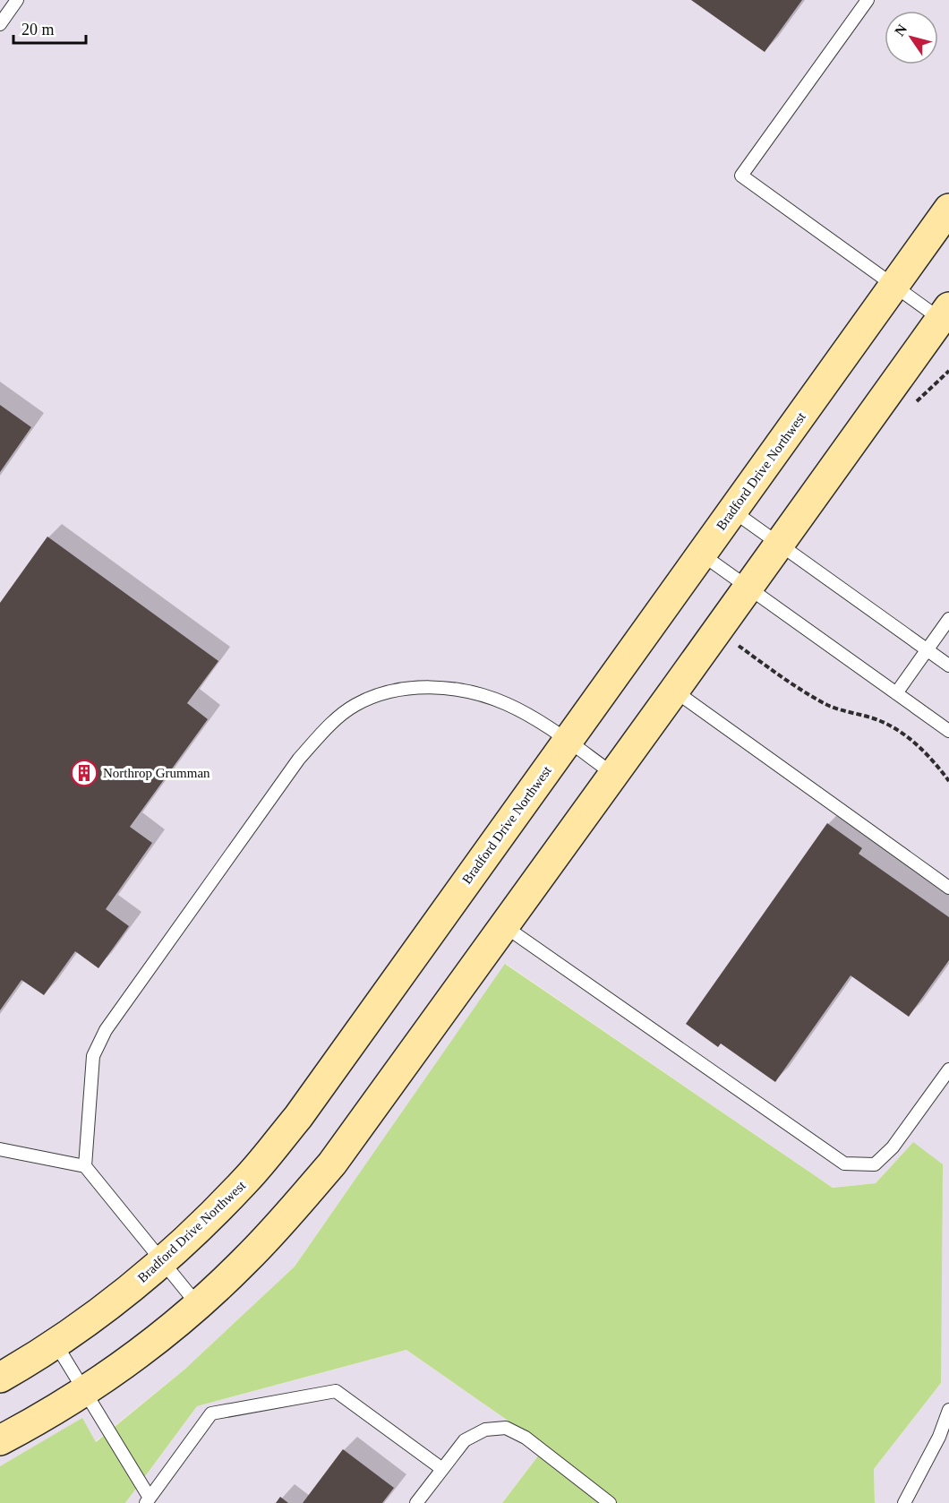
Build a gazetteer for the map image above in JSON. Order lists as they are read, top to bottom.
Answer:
{
  "streets": {
    "main road": ["Bradford Drive Northwest"]
  },
  "places": {
    "building": ["Northrop Grumman"]
  },
  "scale_bar": "20 m",
  "north": "top left"
}
